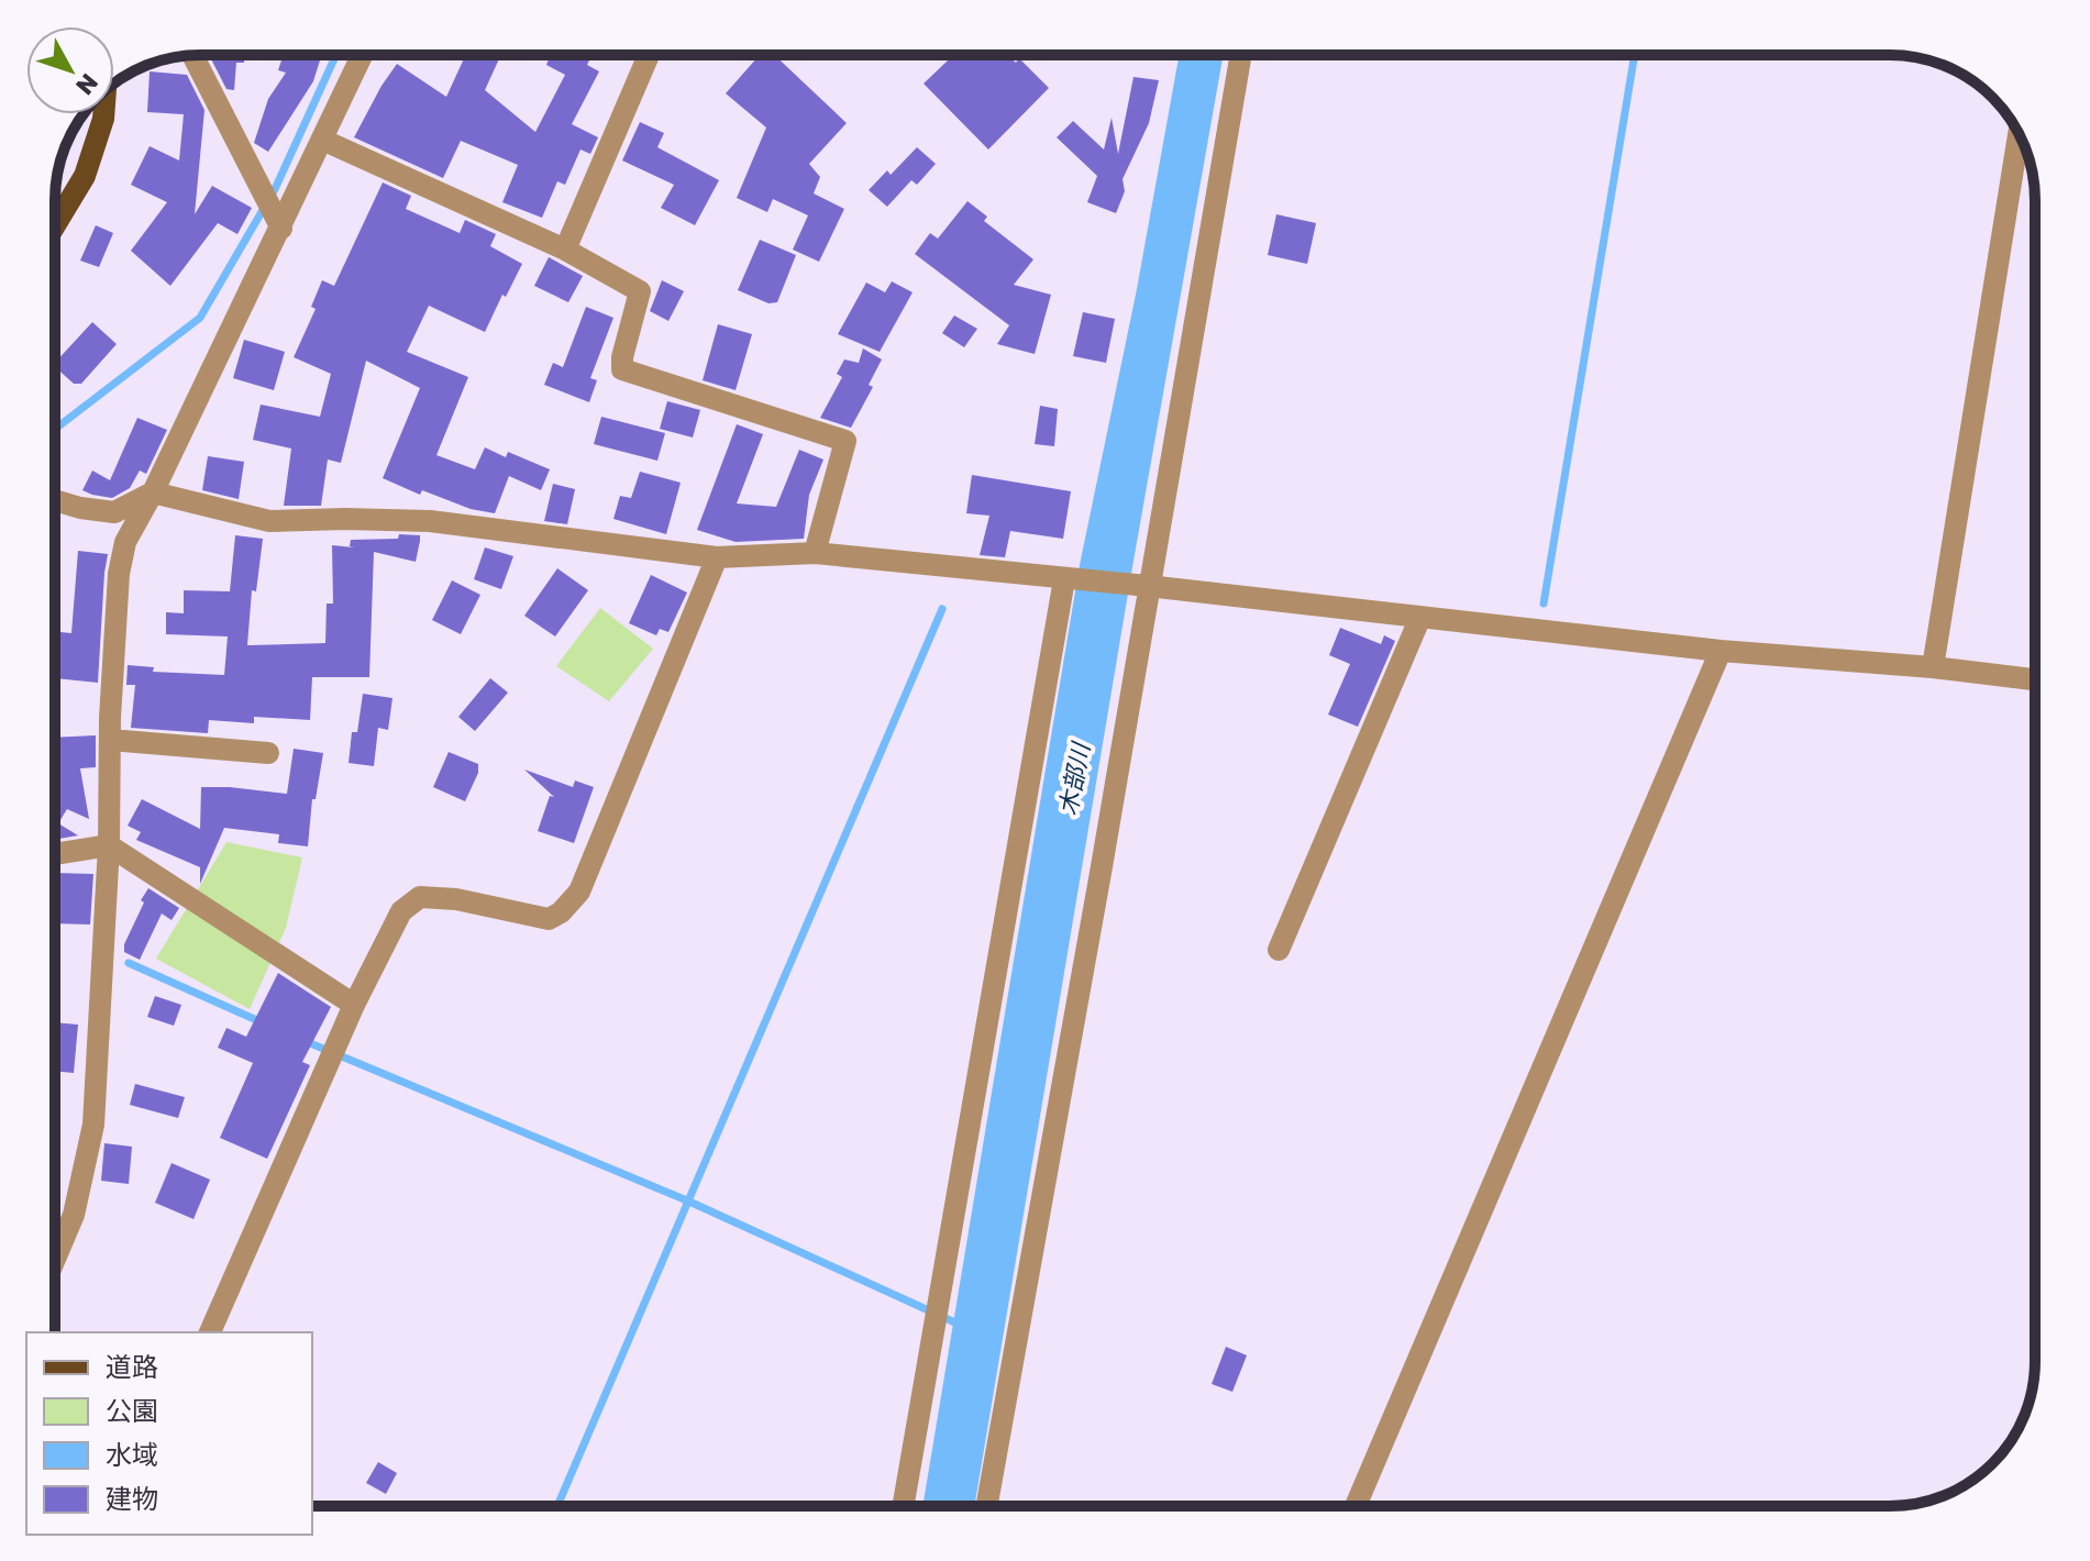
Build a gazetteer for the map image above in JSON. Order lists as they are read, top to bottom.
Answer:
{
  "water": ["木部川"],
  "legend": [
    "道路",
    "公園",
    "水域",
    "建物"
  ],
  "north": "bottom right"
}
